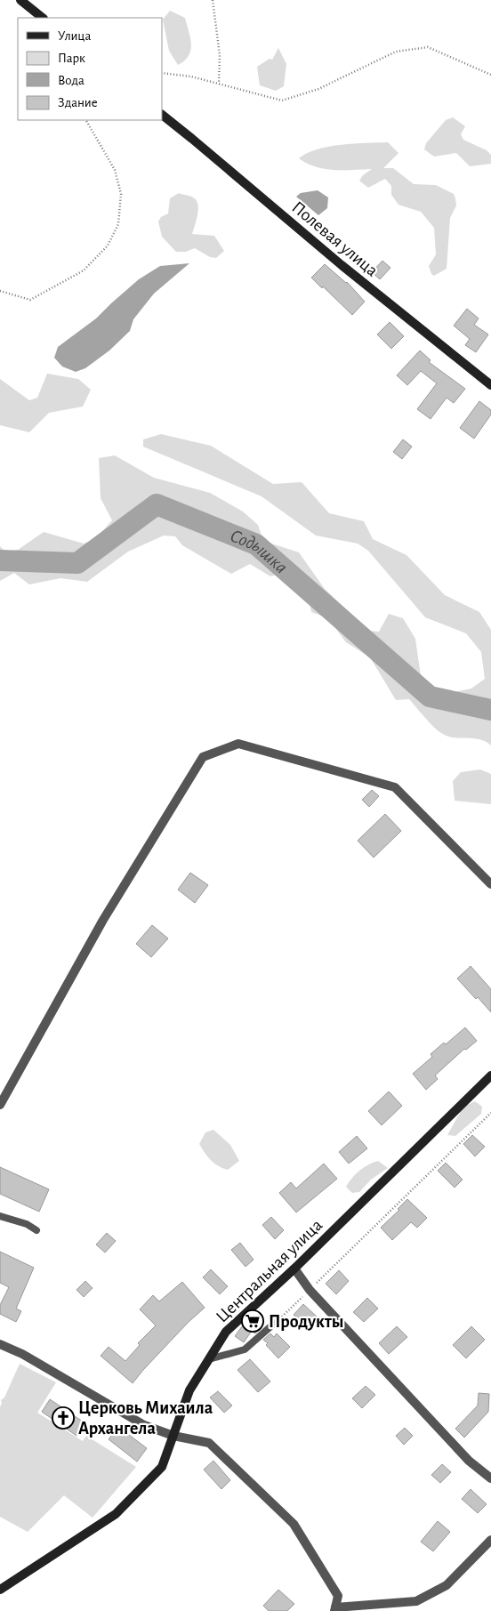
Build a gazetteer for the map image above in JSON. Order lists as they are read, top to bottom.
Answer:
{
  "streets": {
    "street": ["Полевая улица", "Центральная улица"]
  },
  "water": ["Содышка"],
  "places": {
    "supermarket": ["Продукты"],
    "church": ["Церковь Михаила Архангела"]
  },
  "legend": [
    "Улица",
    "Парк",
    "Вода",
    "Здание"
  ]
}
